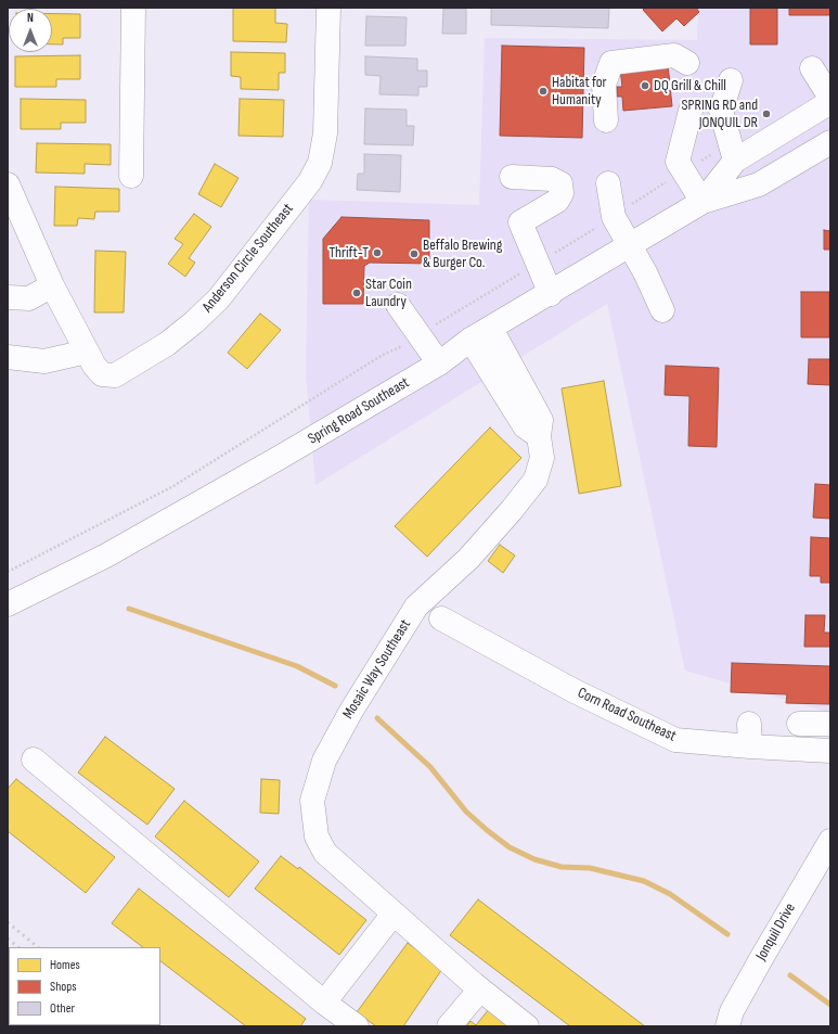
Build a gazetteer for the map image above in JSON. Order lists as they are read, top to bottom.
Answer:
{
  "streets": {
    "street": [
      "Anderson Circle Southeast",
      "Spring Road Southeast",
      "Mosaic Way Southeast",
      "Corn Road Southeast",
      "Jonquil Drive"
    ]
  },
  "crossings": [
    ["Spring Road Southeast", "Mosaic Way Southeast"]
  ],
  "places": [
    "DQ Grill & Chill",
    "Habitat for Humanity",
    "SPRING RD and JONQUIL DR",
    "Thrift-T",
    "Beffalo Brewing & Burger Co.",
    "Star Coin Laundry"
  ],
  "legend": ["Homes", "Shops", "Other"],
  "north": "top"
}
